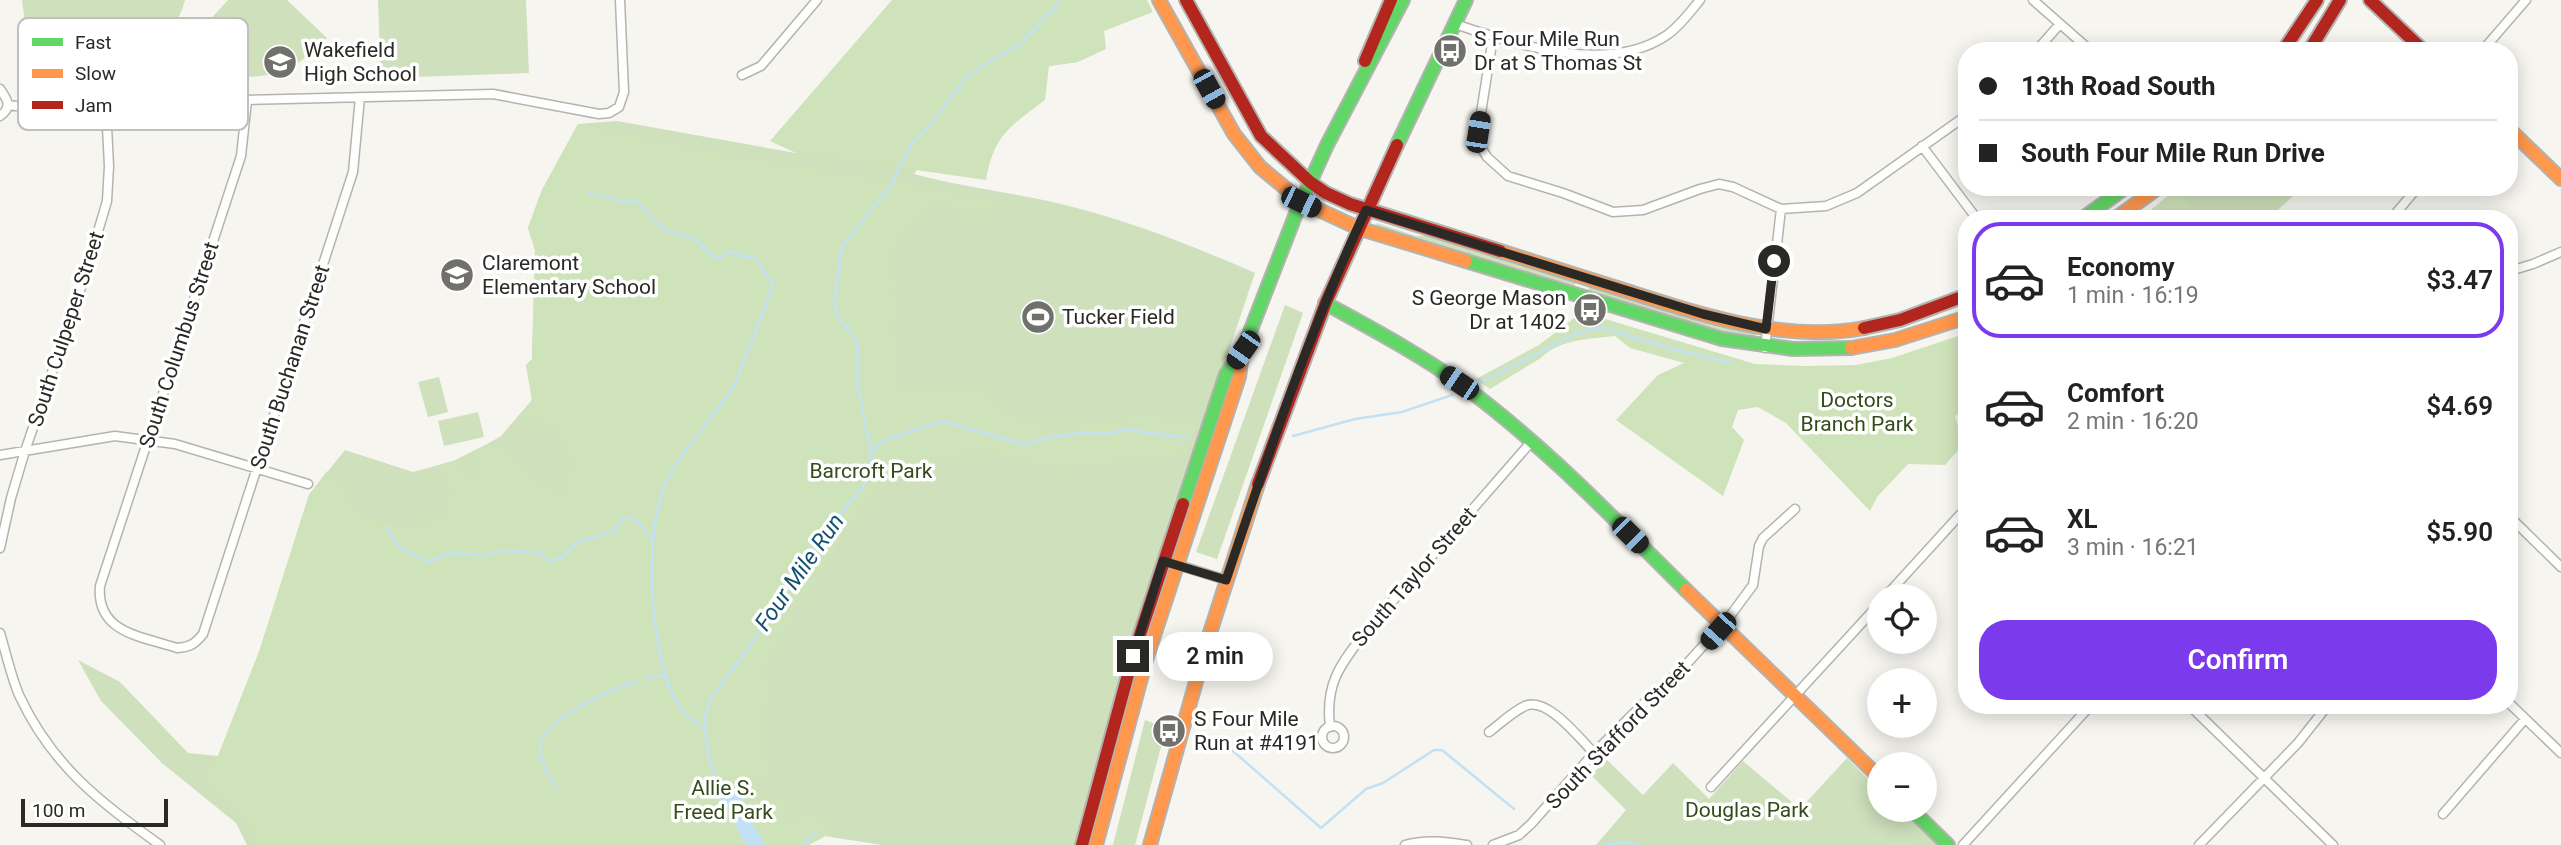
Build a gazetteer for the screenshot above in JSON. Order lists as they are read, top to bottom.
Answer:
{
  "streets": {
    "street": [
      "South Culpeper Street",
      "South Columbus Street",
      "South Buchanan Street",
      "South Taylor Street",
      "South Stafford Street"
    ]
  },
  "crossings": [
    ["South Columbus Street", "South Buchanan Street"]
  ],
  "water": ["Four Mile Run"],
  "parks": [
    "Doctors Branch Park",
    "Barcroft Park",
    "Allie S. Freed Park",
    "Douglas Park"
  ],
  "places": {
    "bus stop": ["S Four Mile Run Dr at S Thomas St", "S George Mason Dr at 1402", "S Four Mile Run at #4191"],
    "school or university": ["Wakefield High School", "Claremont Elementary School"],
    "sports": ["Tucker Field"]
  },
  "legend": ["Fast", "Slow", "Jam"],
  "scale_bar": "100 m",
  "page": {
    "banner": ["13th Road South", "South Four Mile Run Drive"],
    "list": [
      {
        "name": "Economy",
        "note": "1 min · 16:19",
        "value": "$3.47"
      },
      {
        "name": "Comfort",
        "note": "2 min · 16:20",
        "value": "$4.69"
      },
      {
        "name": "XL",
        "note": "3 min · 16:21",
        "value": "$5.90"
      }
    ],
    "map_buttons": ["+", "−"],
    "buttons": "Confirm",
    "bubble": "2 min",
    "scale": "100 m"
  }
}
